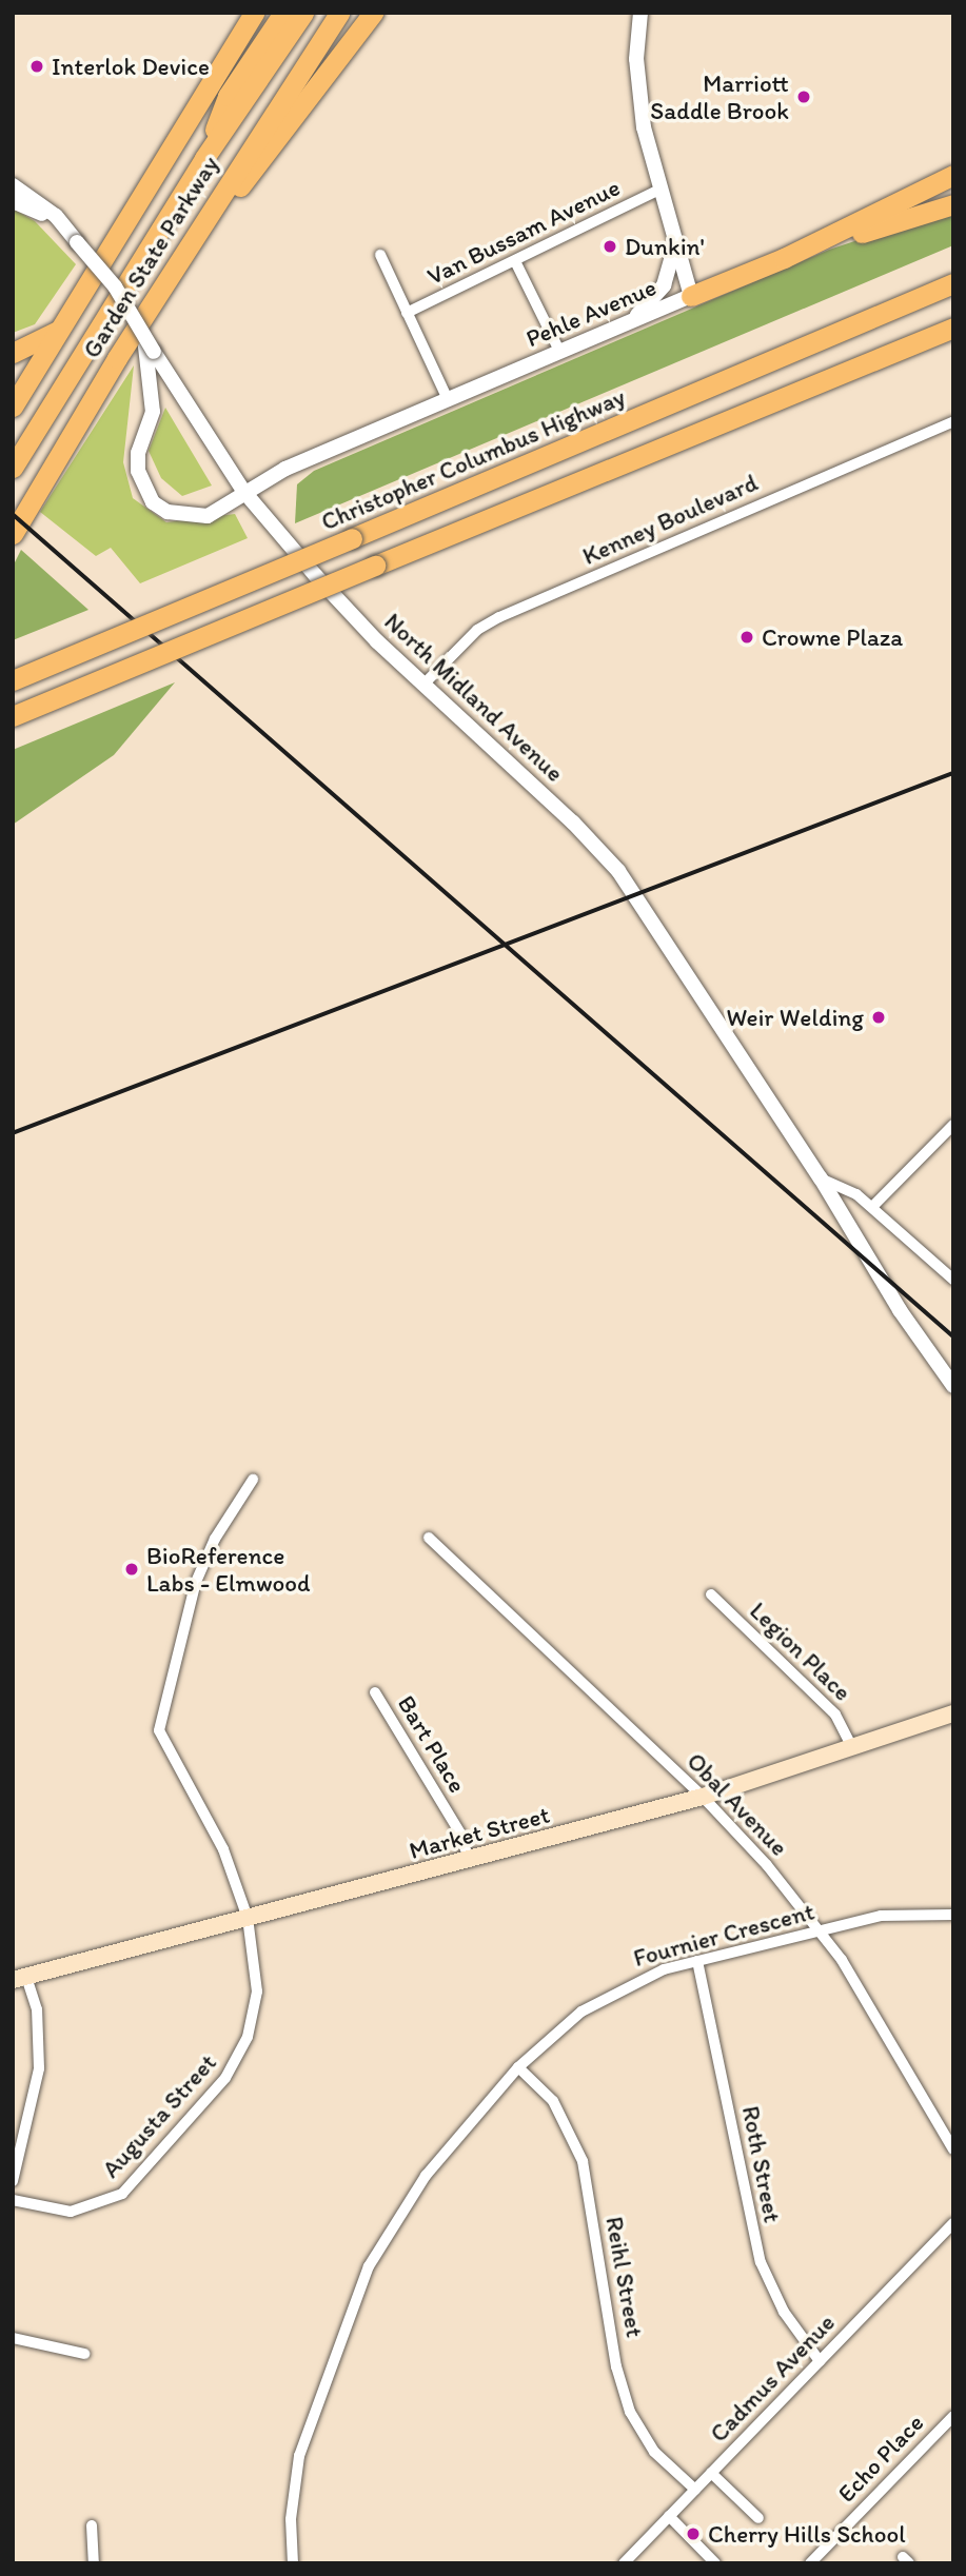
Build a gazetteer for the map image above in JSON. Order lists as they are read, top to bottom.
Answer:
{
  "streets": {
    "highway": ["Garden State Parkway", "Christopher Columbus Highway"],
    "main road": ["Market Street"],
    "street": [
      "Van Bussam Avenue",
      "Pehle Avenue",
      "Kenney Boulevard",
      "North Midland Avenue",
      "Legion Place",
      "Bart Place",
      "Obal Avenue",
      "Fournier Crescent",
      "Augusta Street",
      "Roth Street",
      "Reihl Street",
      "Cadmus Avenue",
      "Echo Place"
    ]
  },
  "crossings": [
    ["Van Bussam Avenue", "Pehle Avenue"],
    ["Pehle Avenue", "North Midland Avenue"],
    ["Kenney Boulevard", "North Midland Avenue"],
    ["Legion Place", "Market Street"],
    ["Bart Place", "Market Street"],
    ["Obal Avenue", "Market Street"],
    ["Obal Avenue", "Fournier Crescent"],
    ["Market Street", "Augusta Street"],
    ["Fournier Crescent", "Roth Street"],
    ["Fournier Crescent", "Reihl Street"],
    ["Roth Street", "Cadmus Avenue"],
    ["Reihl Street", "Cadmus Avenue"]
  ],
  "places": [
    "Interlok Device",
    "Marriott Saddle Brook",
    "Dunkin'",
    "Crowne Plaza",
    "Weir Welding",
    "BioReference Labs - Elmwood",
    "Cherry Hills School"
  ]
}
